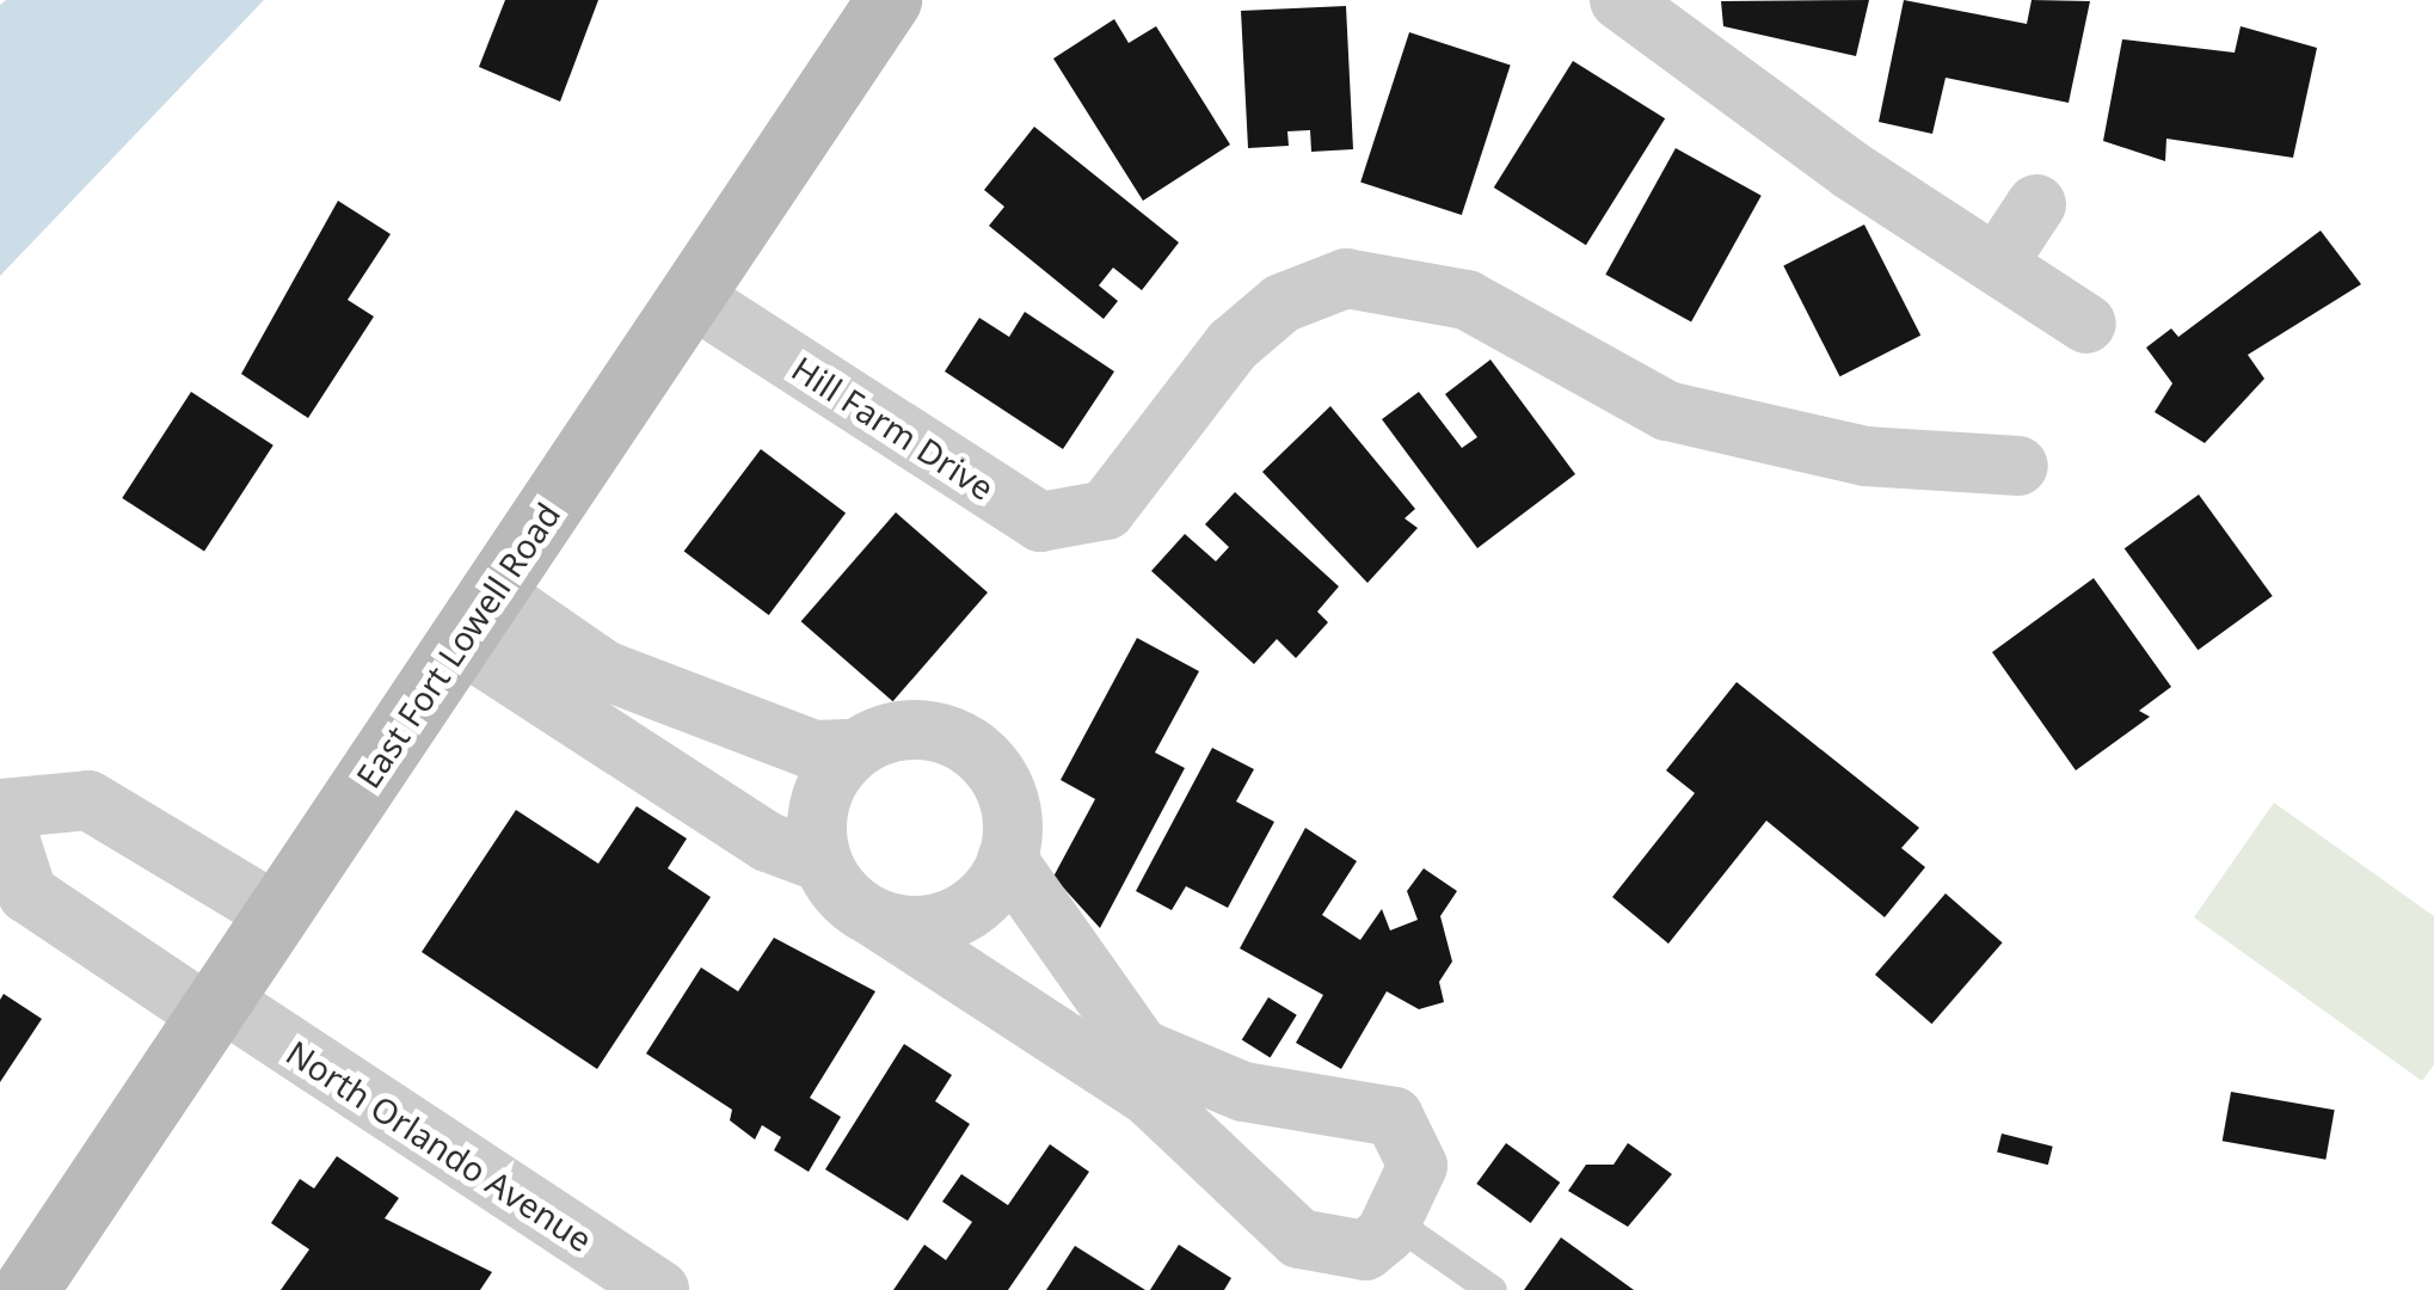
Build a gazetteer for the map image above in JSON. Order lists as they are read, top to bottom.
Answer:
{
  "streets": {
    "street": ["Hill Farm Drive", "East Fort Lowell Road", "North Orlando Avenue"]
  },
  "crossings": [
    ["Hill Farm Drive", "East Fort Lowell Road"],
    ["East Fort Lowell Road", "North Orlando Avenue"]
  ]
}
